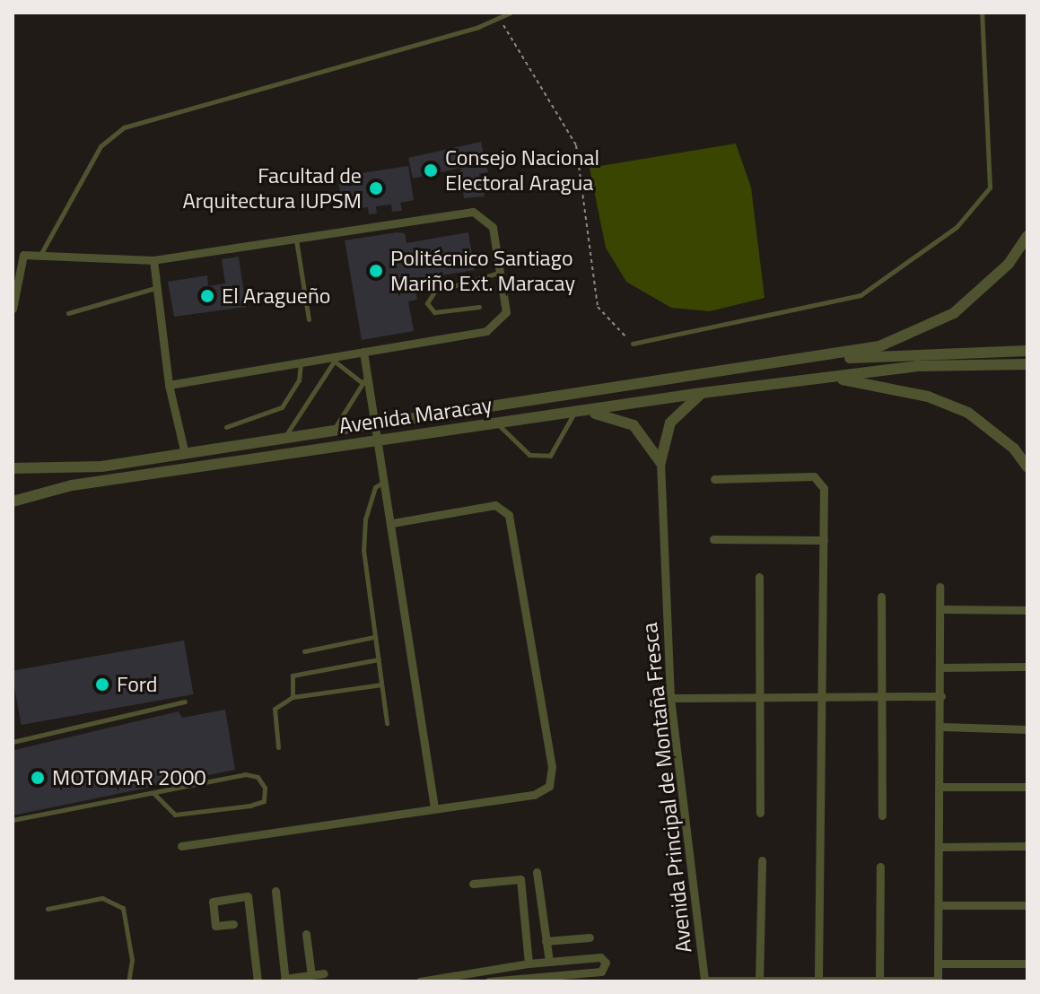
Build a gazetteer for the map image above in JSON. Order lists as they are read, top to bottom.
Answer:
{
  "streets": {
    "street": ["Avenida Maracay", "Avenida Principal de Montaña Fresca"]
  },
  "places": [
    "Consejo Nacional Electoral Aragua",
    "Facultad de Arquitectura IUPSM",
    "Politécnico Santiago Mariño Ext. Maracay",
    "El Aragueño",
    "Ford",
    "MOTOMAR 2000"
  ]
}
